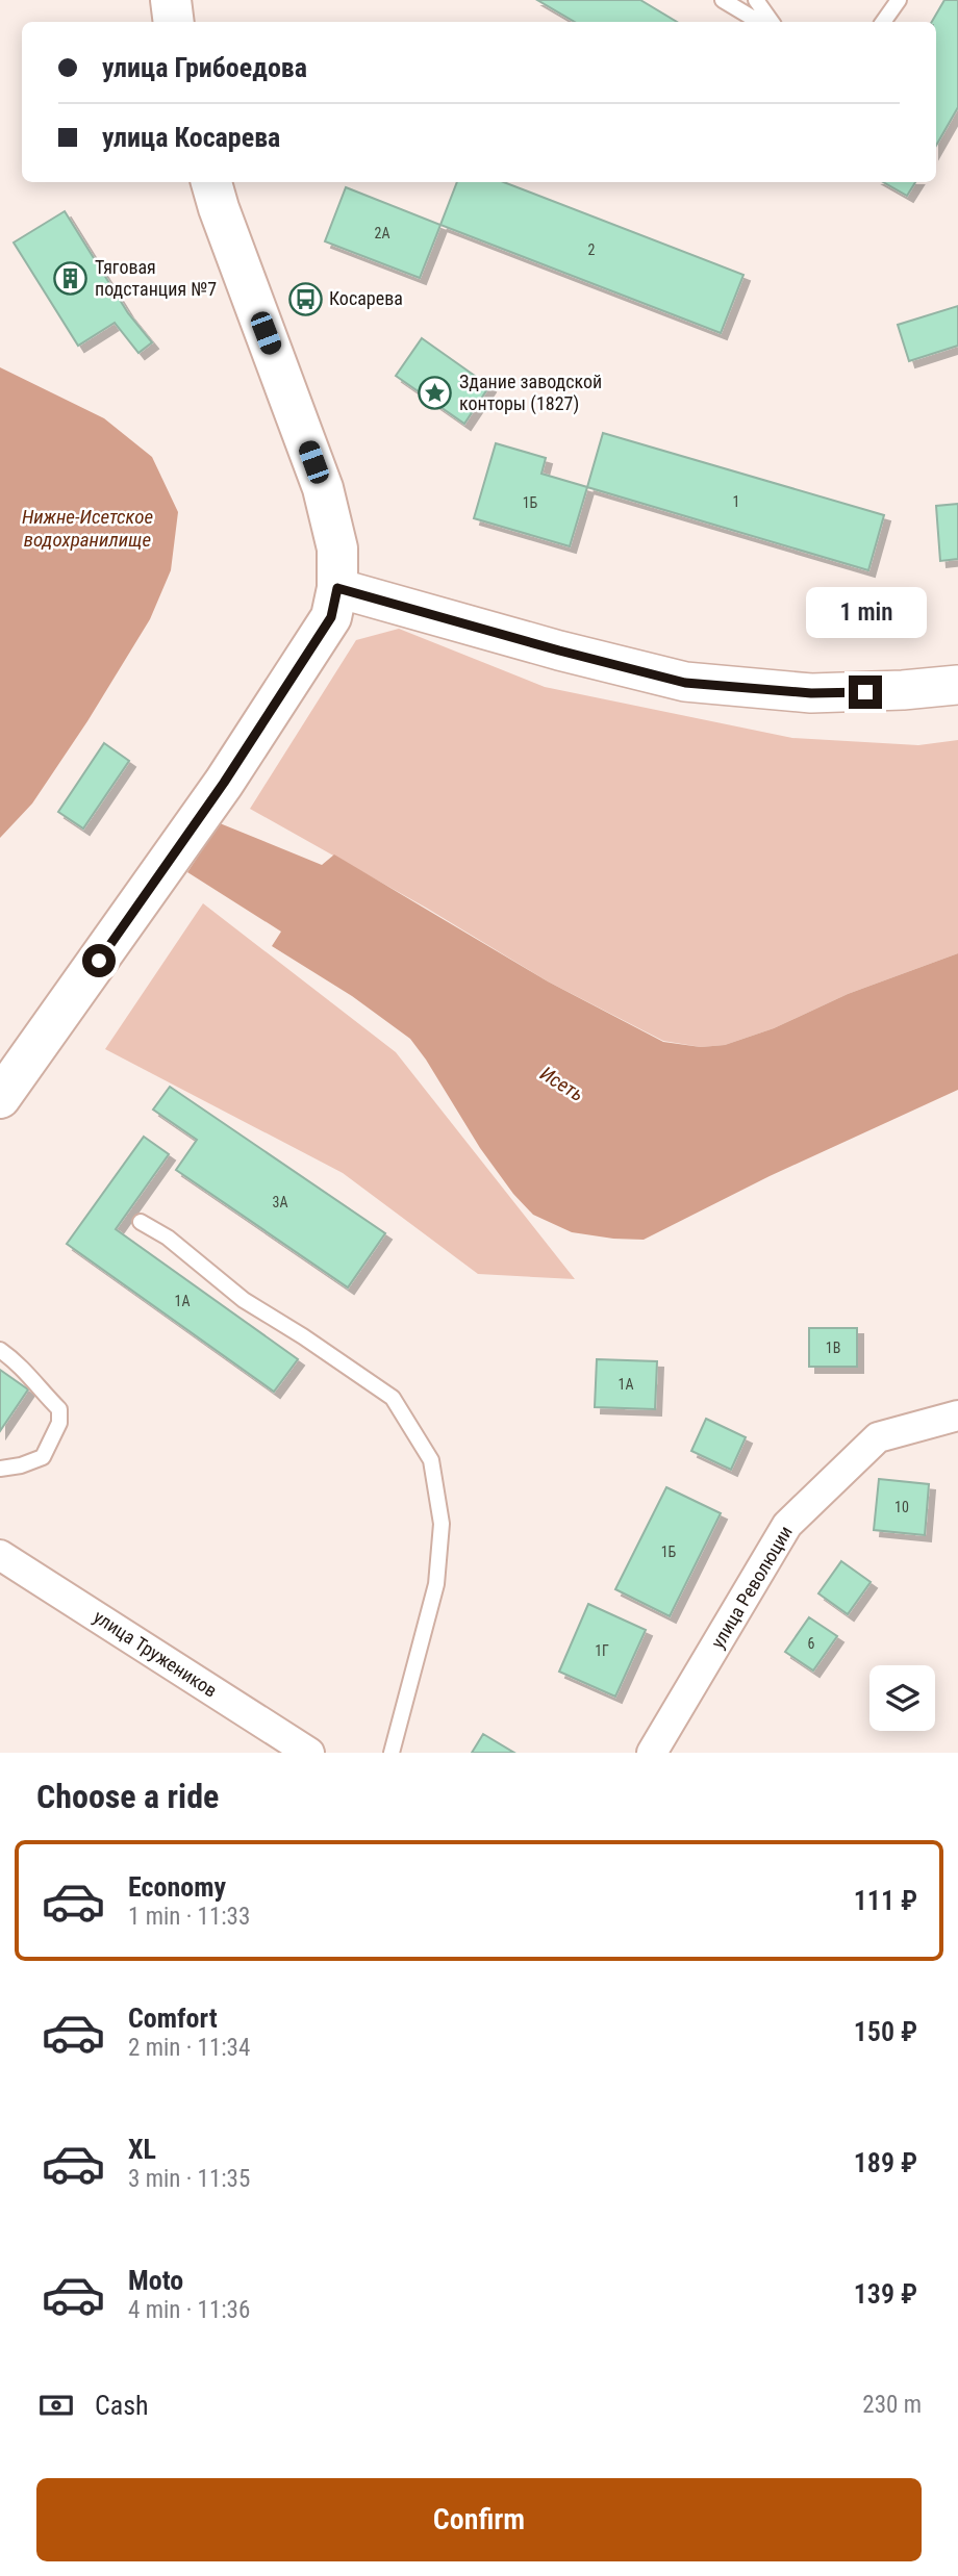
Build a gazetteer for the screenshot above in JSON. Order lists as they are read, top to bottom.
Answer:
{
  "streets": {
    "street": ["улица Революции", "улица Тружеников"]
  },
  "water": ["Нижне-Исетское водохранилище", "Исеть"],
  "places": {
    "building": ["Тяговая подстанция №7"],
    "bus stop": ["Косарева"],
    "place": ["Здание заводской конторы (1827)"]
  },
  "house_numbers": [
    "2А",
    "2",
    "1",
    "1Б",
    "3А",
    "1А",
    "1В",
    "1А",
    "10",
    "1Б",
    "6",
    "1Г"
  ],
  "page": {
    "banner": ["улица Грибоедова", "улица Косарева"],
    "bubble": "1 min",
    "heading": "Choose a ride",
    "list": [
      {
        "name": "Economy",
        "note": "1 min · 11:33",
        "value": "111 ₽"
      },
      {
        "name": "Comfort",
        "note": "2 min · 11:34",
        "value": "150 ₽"
      },
      {
        "name": "XL",
        "note": "3 min · 11:35",
        "value": "189 ₽"
      },
      {
        "name": "Moto",
        "note": "4 min · 11:36",
        "value": "139 ₽"
      }
    ],
    "pay": ["Cash", "230 m"],
    "buttons": "Confirm"
  }
}
